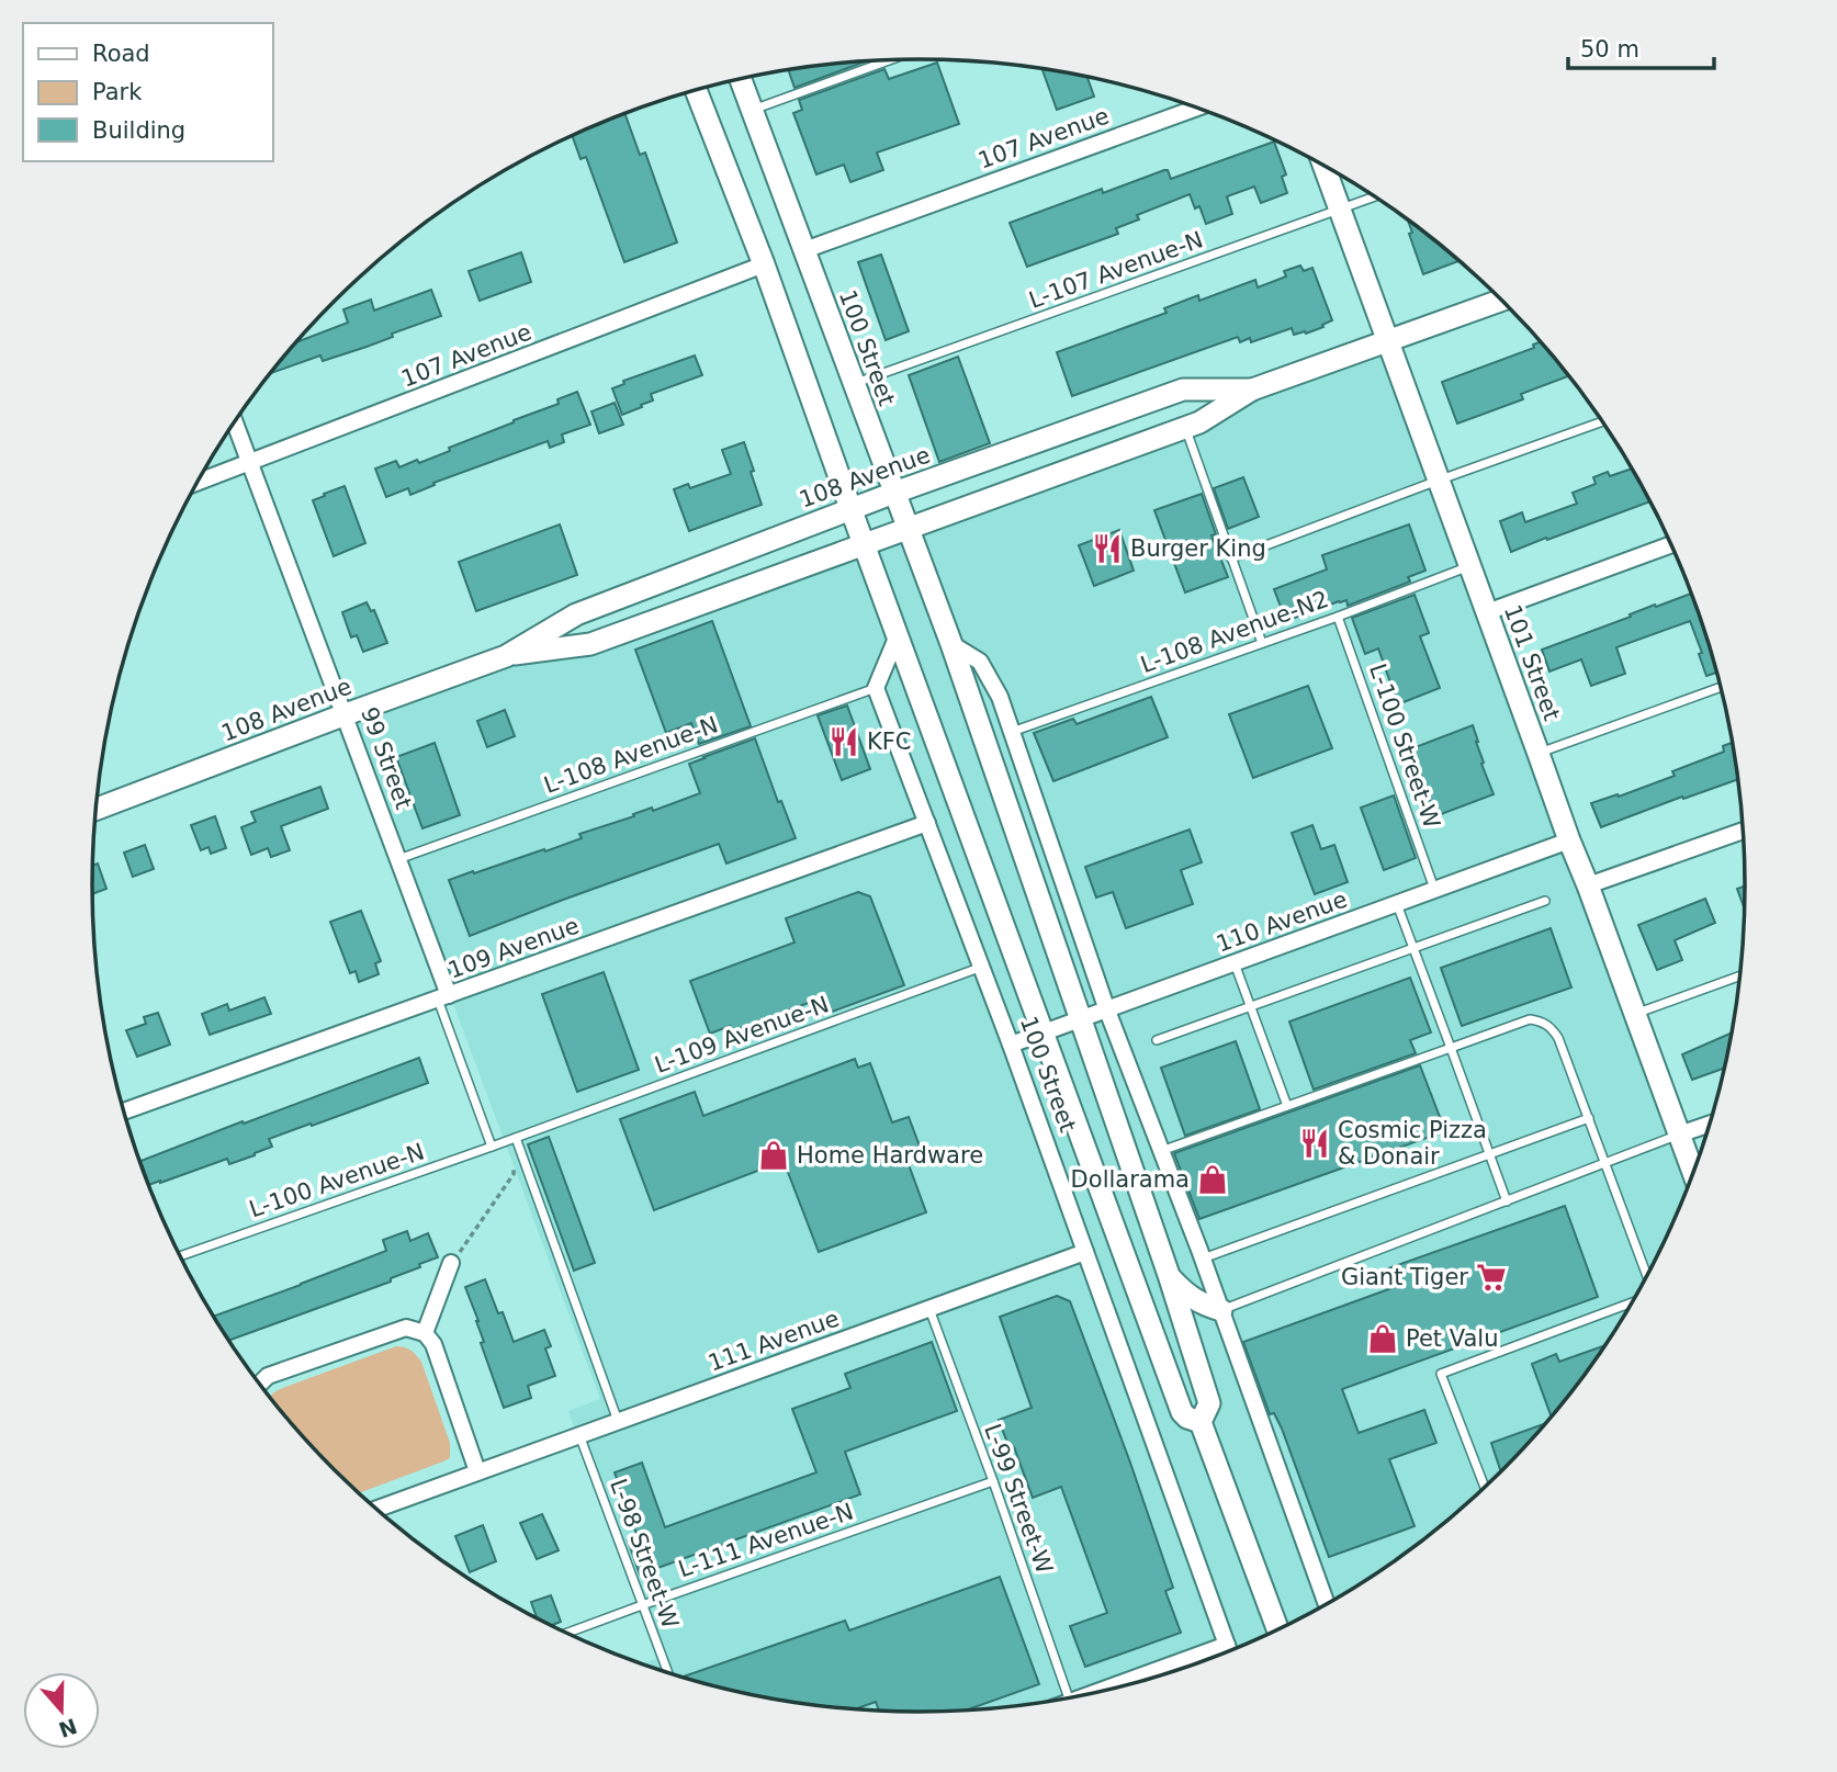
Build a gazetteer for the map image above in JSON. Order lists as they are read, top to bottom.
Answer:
{
  "streets": {
    "street": [
      "107 Avenue",
      "100 Street",
      "108 Avenue",
      "101 Street",
      "99 Street",
      "110 Avenue",
      "109 Avenue",
      "111 Avenue"
    ],
    "lane": [
      "L-107 Avenue-N",
      "L-108 Avenue-N2",
      "L-100 Street-W",
      "L-108 Avenue-N",
      "L-109 Avenue-N",
      "L-100 Avenue-N",
      "L-99 Street-W",
      "L-111 Avenue-N",
      "L-98 Street-W"
    ]
  },
  "crossings": [
    ["107 Avenue", "100 Street"],
    ["107 Avenue", "99 Street"],
    ["L-107 Avenue-N", "100 Street"],
    ["L-107 Avenue-N", "101 Street"],
    ["100 Street", "108 Avenue"],
    ["100 Street", "L-108 Avenue-N"],
    ["100 Street", "110 Avenue"],
    ["100 Street", "109 Avenue"],
    ["100 Street", "L-109 Avenue-N"],
    ["100 Street", "111 Avenue"],
    ["108 Avenue", "101 Street"],
    ["108 Avenue", "99 Street"],
    ["L-108 Avenue-N2", "101 Street"],
    ["L-108 Avenue-N2", "L-100 Street-W"],
    ["101 Street", "110 Avenue"],
    ["L-100 Street-W", "110 Avenue"],
    ["L-108 Avenue-N", "99 Street"],
    ["99 Street", "109 Avenue"],
    ["L-109 Avenue-N", "L-100 Avenue-N"],
    ["111 Avenue", "L-99 Street-W"],
    ["111 Avenue", "L-98 Street-W"],
    ["L-99 Street-W", "L-111 Avenue-N"],
    ["L-111 Avenue-N", "L-98 Street-W"]
  ],
  "places": {
    "restaurant": ["Burger King", "KFC", "Cosmic Pizza & Donair"],
    "shop": ["Home Hardware", "Dollarama", "Pet Valu"],
    "supermarket": ["Giant Tiger"]
  },
  "legend": ["Road", "Park", "Building"],
  "scale_bar": "50 m",
  "north": "bottom"
}
